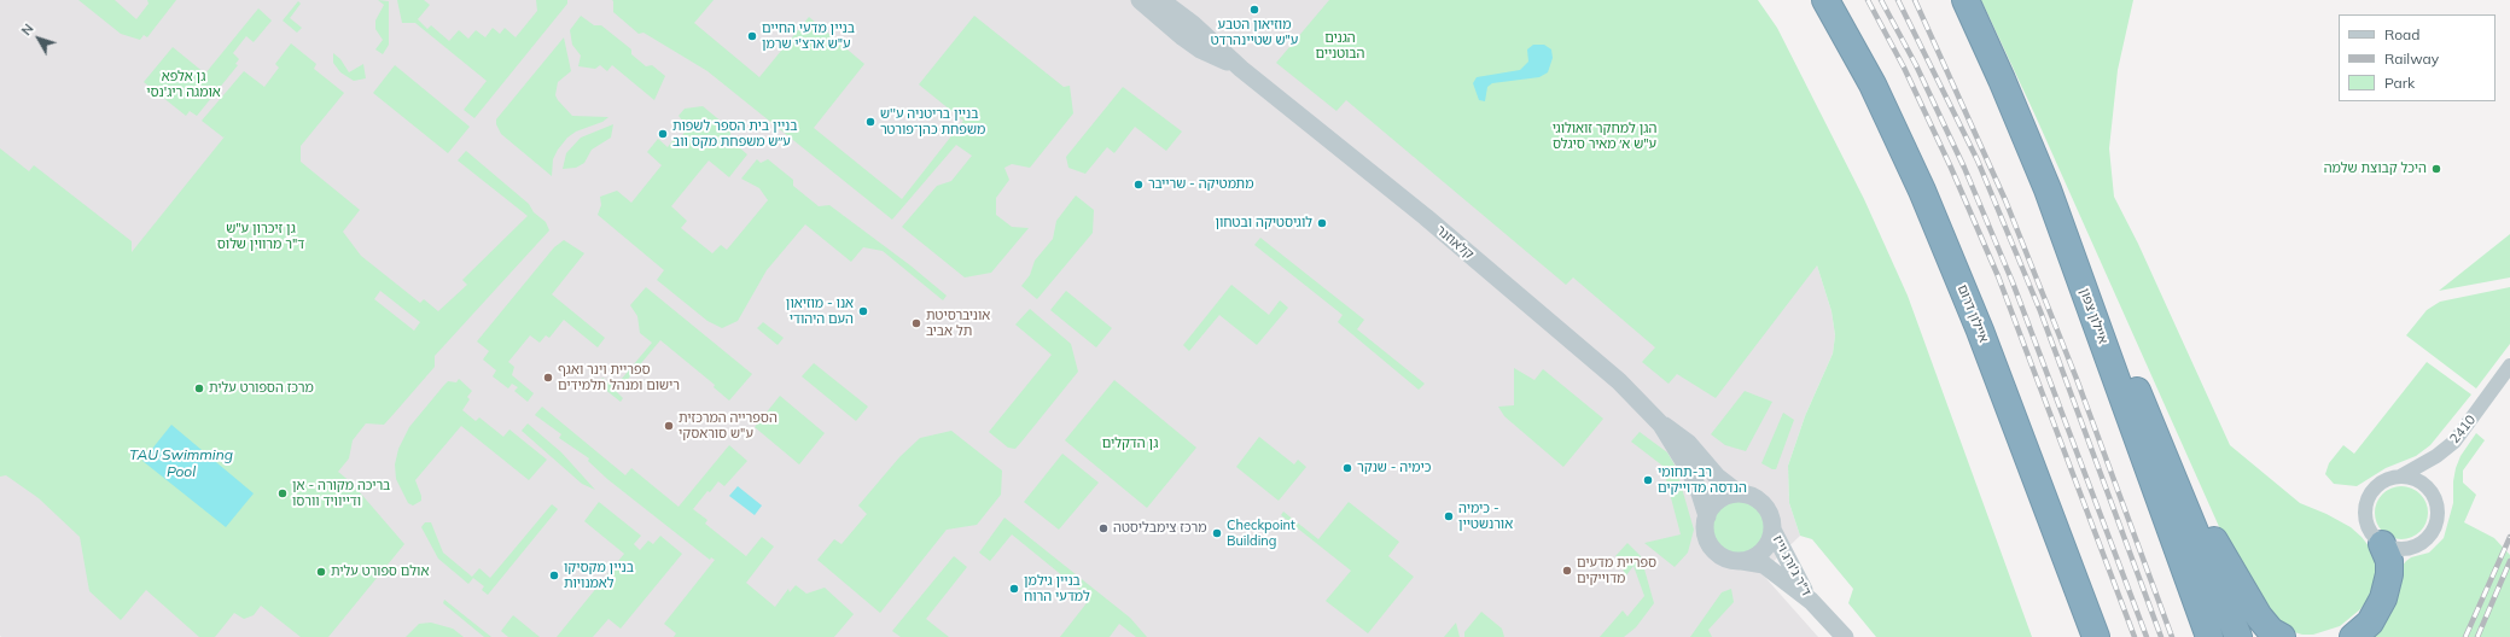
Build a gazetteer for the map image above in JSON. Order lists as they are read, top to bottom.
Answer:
{
  "streets": {
    "highway": ["איילון דרום", "איילון צפון"],
    "street": ["קלאוזנר", "2410", "ד\"ר ג'ורג וייז"]
  },
  "crossings": [
    ["קלאוזנר", "ד\"ר ג'ורג וייז"]
  ],
  "water": ["TAU Swimming Pool"],
  "parks": [
    "הגנים הבוטניים",
    "גן אלפא אומגה ריג'נסי",
    "הגן למחקר זואולוגי ע\"ש א׳ מאיר סיגלס",
    "גן זיכרון ע\"ש ד\"ר מרווין שלוס",
    "גן הדקלים"
  ],
  "places": [
    "מוזיאון הטבע ע\"ש שטיינהרדט",
    "בניין מדעי החיים ע\"ש ארצ'י שרמן",
    "בניין בריטניה ע''ש משפחת כהן־פורטר",
    "בניין בית הספר לשפות ע״ש משפחת מקס ווב",
    "היכל קבוצת שלמה",
    "מתמטיקה - שרייבר",
    "לוגיסטיקה ובטחון",
    "אנו - מוזיאון העם היהודי",
    "אוניברסיטת תל אביב",
    "ספריית וינר ואגף רישום ומנהל תלמידים",
    "מרכז הספורט עלית",
    "הספרייה המרכזית ע\"ש סוראסקי",
    "כימיה - שנקר",
    "רב-תחומי הנדסה מדוייקים",
    "בריכה מקורה - אן ודייוויד וורסו",
    "כימיה - אורנשטיין",
    "מרכז צימבליסטה",
    "Checkpoint Building",
    "ספריית מדעים מדוייקים",
    "אולם ספורט עלית",
    "בניין מקסיקו לאמנויות",
    "בניין גילמן למדעי הרוח"
  ],
  "legend": ["Road", "Railway", "Park"],
  "north": "top left"
}
